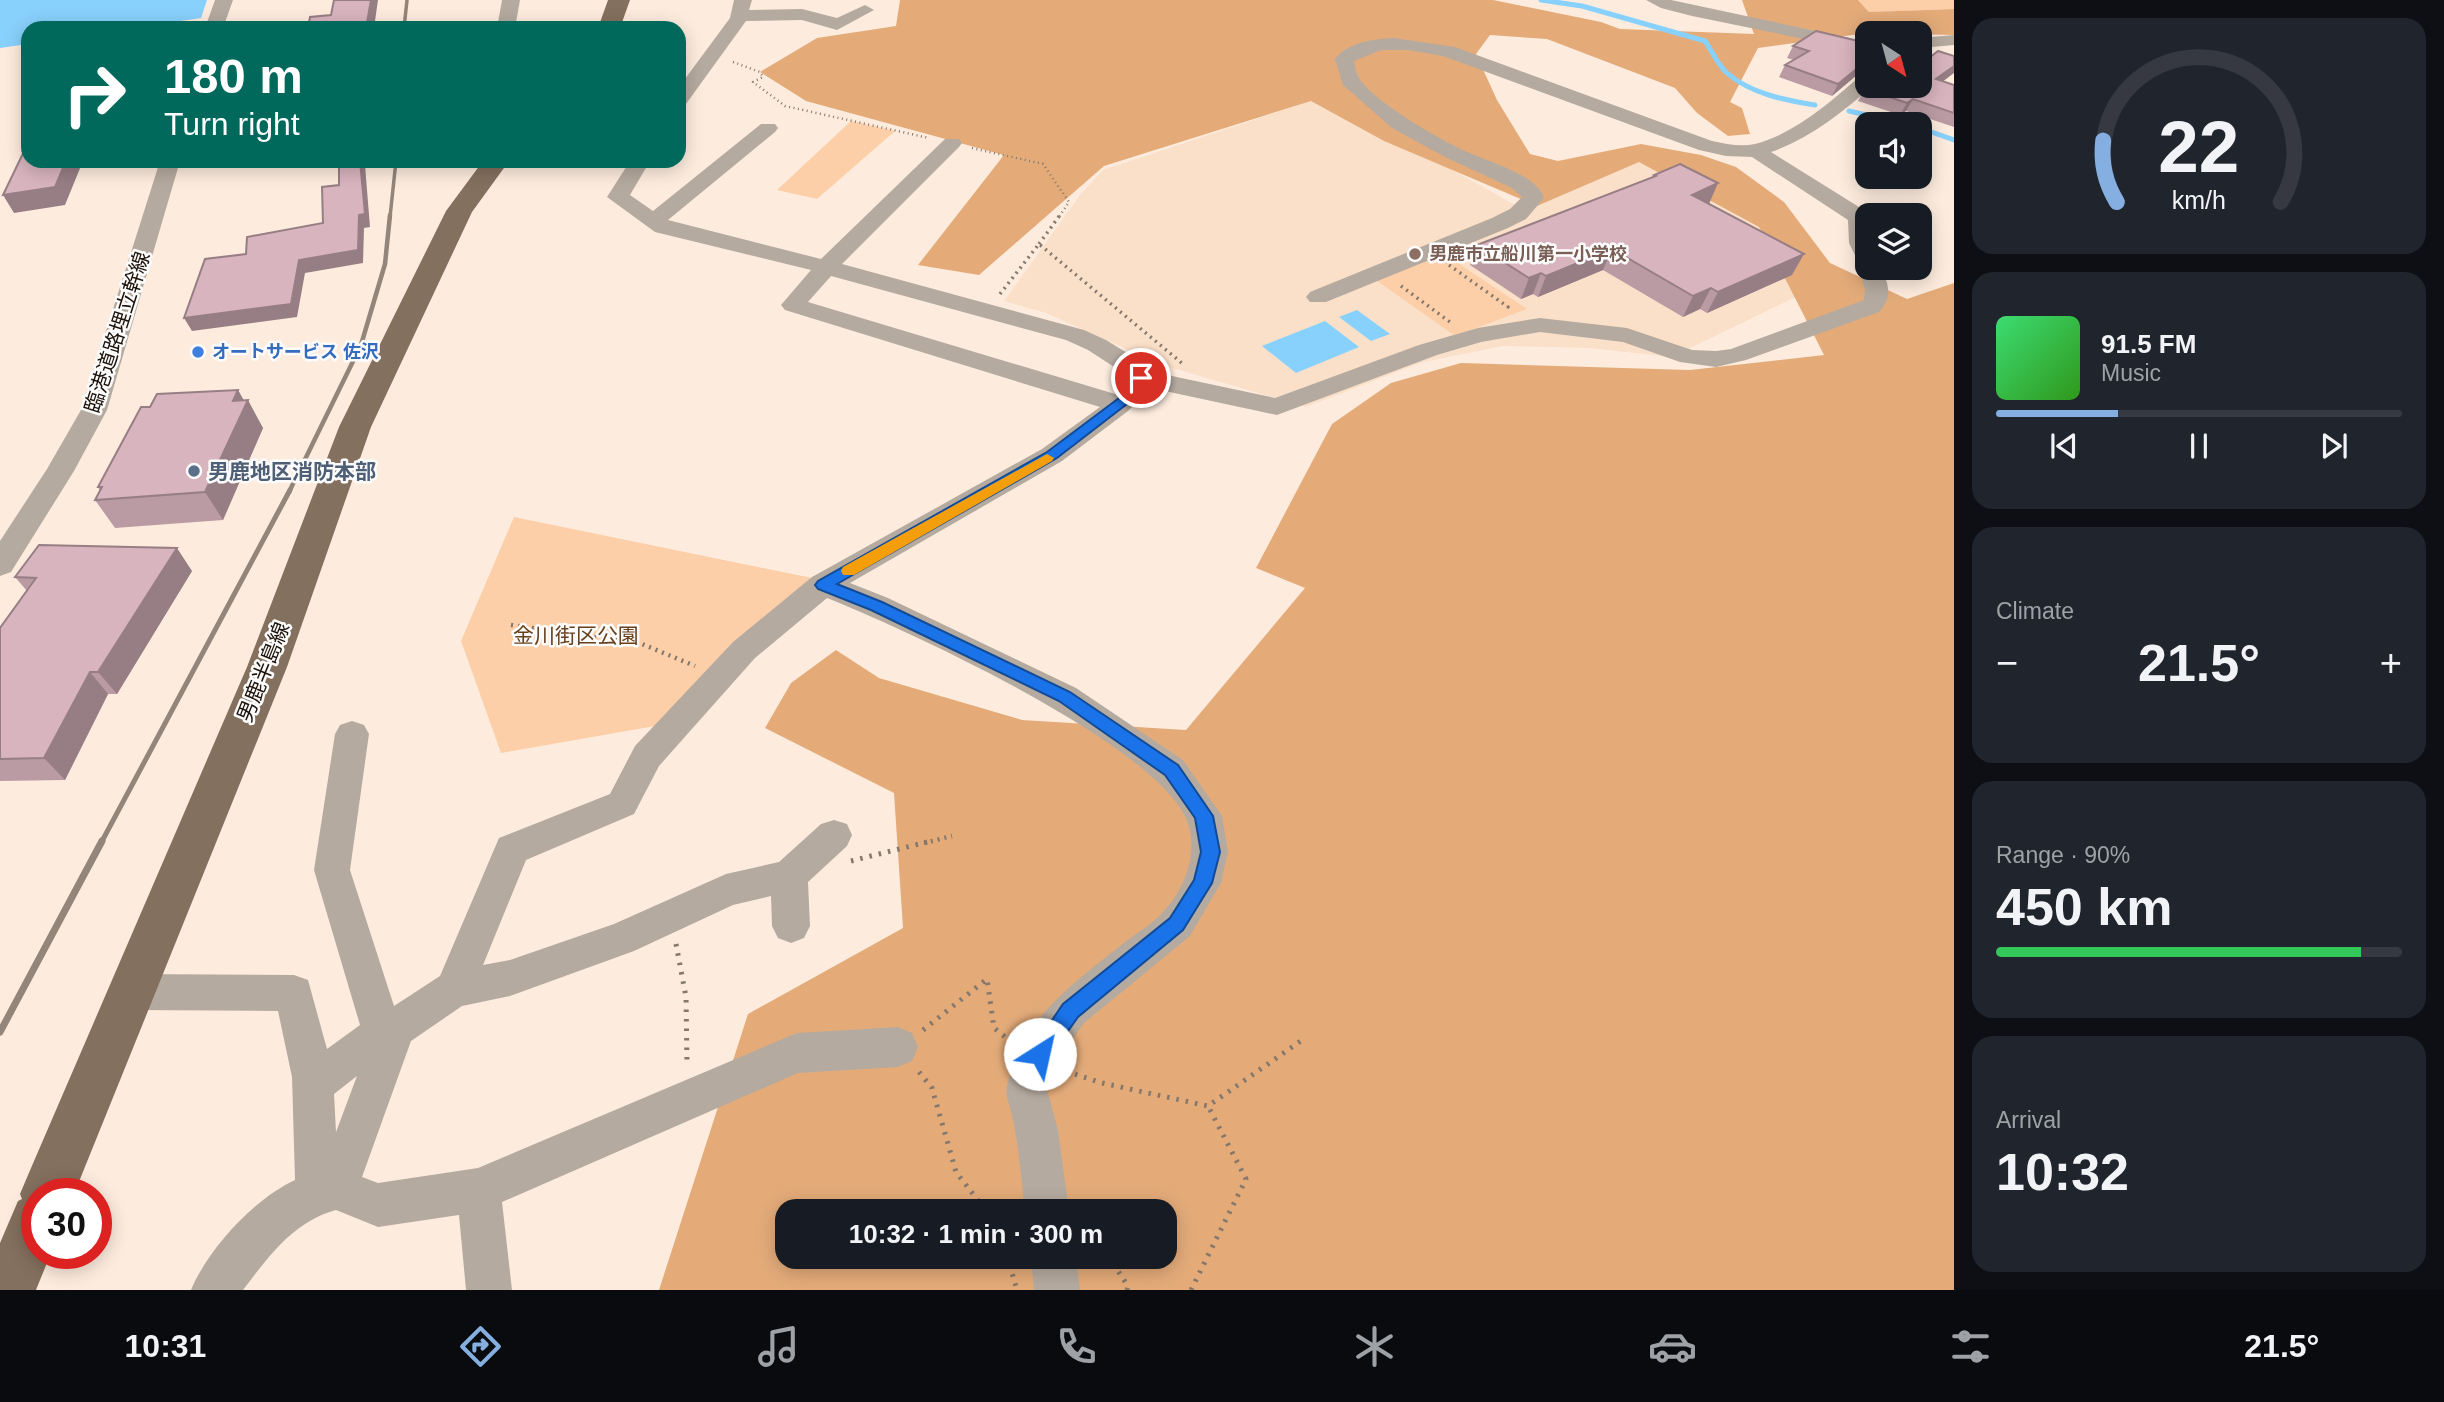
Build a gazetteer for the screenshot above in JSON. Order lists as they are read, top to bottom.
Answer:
{
  "streets": {
    "main road": ["男鹿半島線"],
    "street": ["臨港道路埋立幹線"]
  },
  "parks": ["金川街区公園"],
  "places": ["男鹿市立船川第一小学校", "オートサービス 佐沢", "男鹿地区消防本部"],
  "north": "bottom right",
  "page": {
    "turn": ["180 m", "Turn right"],
    "song": ["91.5 FM", "Music"],
    "tile": [
      "Climate",
      ["Range · 90%", "450 km"],
      ["Arrival", "10:32"]
    ],
    "heat": ["−", "21.5°", "+"],
    "limit": "30",
    "trip": "10:32 · 1 min · 300 m",
    "tabs": ["10:31", "21.5°"],
    "gauge": ["22", "km/h"]
  }
}
